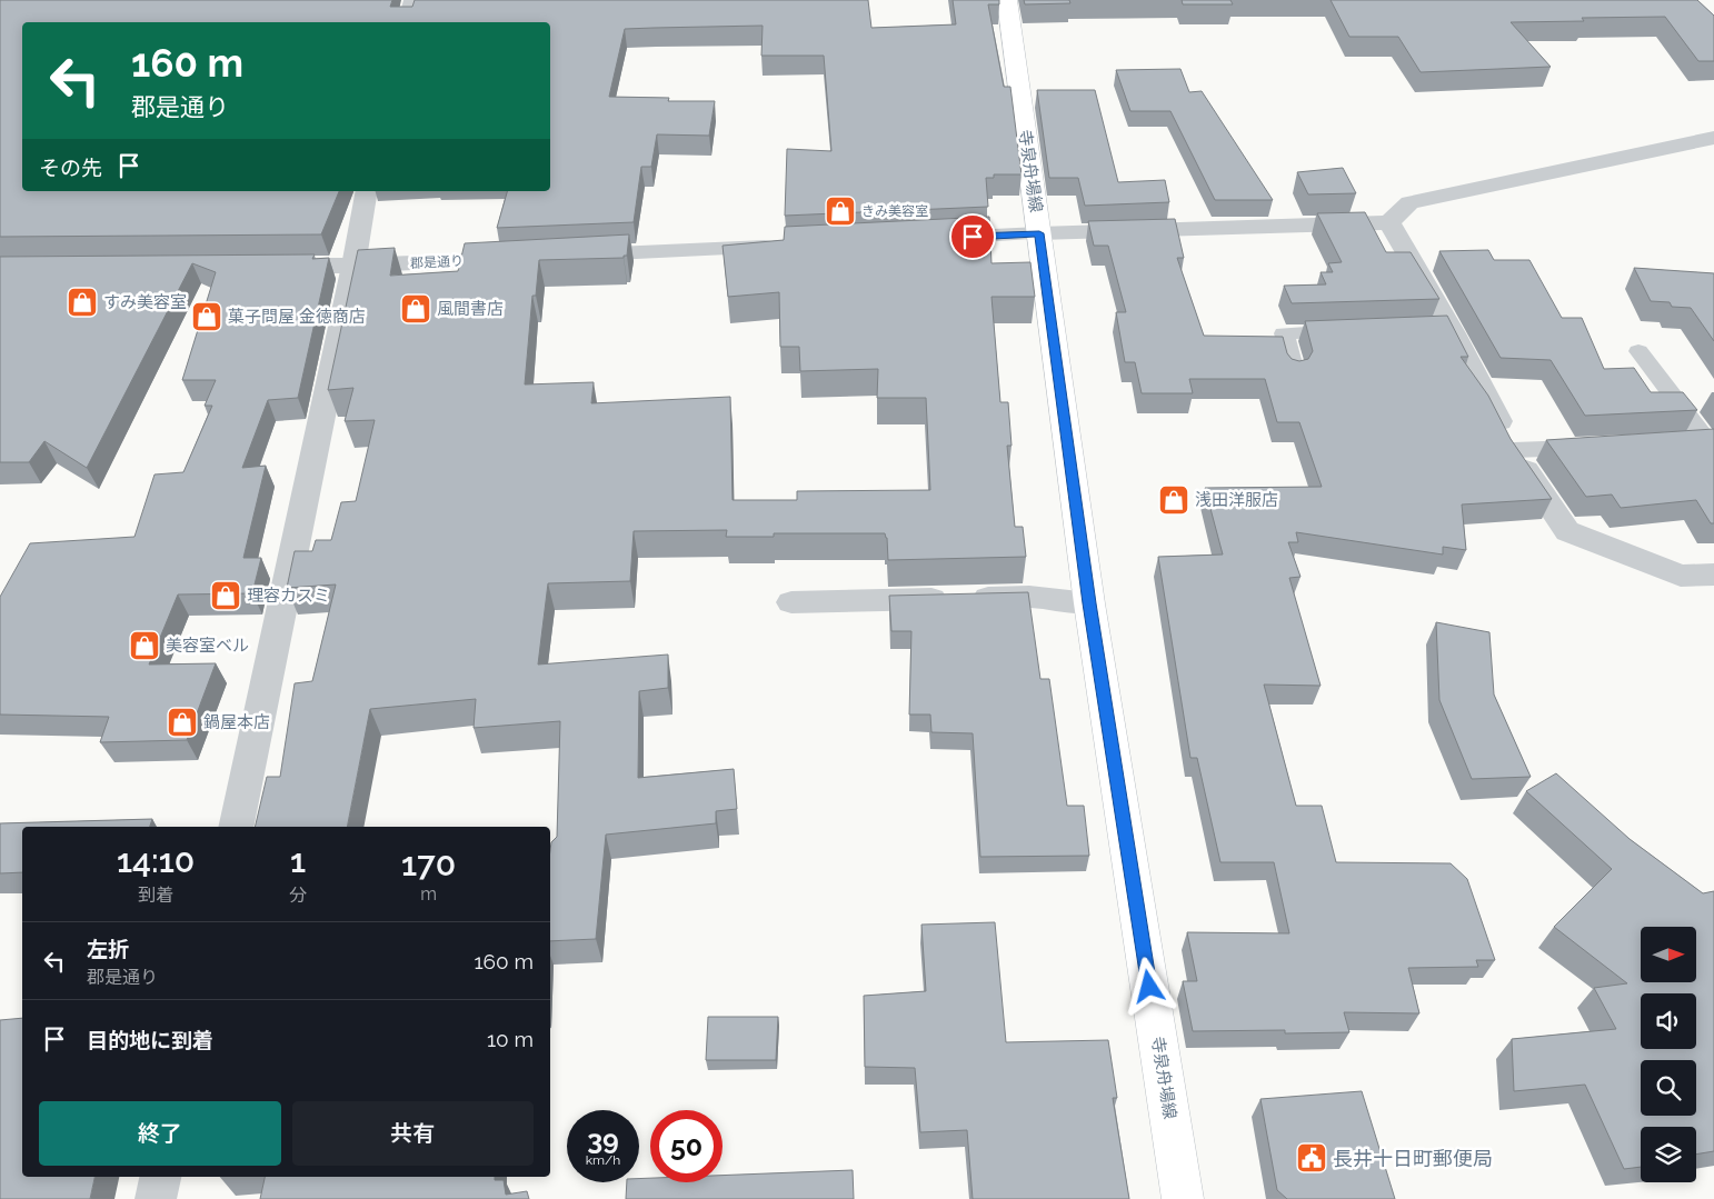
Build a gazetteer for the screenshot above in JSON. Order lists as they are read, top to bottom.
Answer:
{
  "streets": {
    "main road": ["寺泉舟場線"],
    "street": ["郡是通り"]
  },
  "places": {
    "shop": [
      "きみ美容室",
      "すみ美容室",
      "風間書店",
      "菓子問屋 金徳商店",
      "浅田洋服店",
      "理容カスミ",
      "美容室ベル",
      "鍋屋本店"
    ],
    "public building": ["長井十日町郵便局"]
  },
  "north": "right",
  "page": {
    "turn": ["160 m", "郡是通り"],
    "then": "その先",
    "eta": [
      "14:10",
      "到着",
      "1",
      "分",
      "170",
      "m"
    ],
    "list": [
      {
        "name": "左折",
        "note": "郡是通り",
        "value": "160 m"
      },
      {
        "name": "目的地に到着",
        "value": "10 m"
      }
    ],
    "buttons": ["終了", "共有"],
    "speed": "39 km/h",
    "limit": "50"
  }
}
